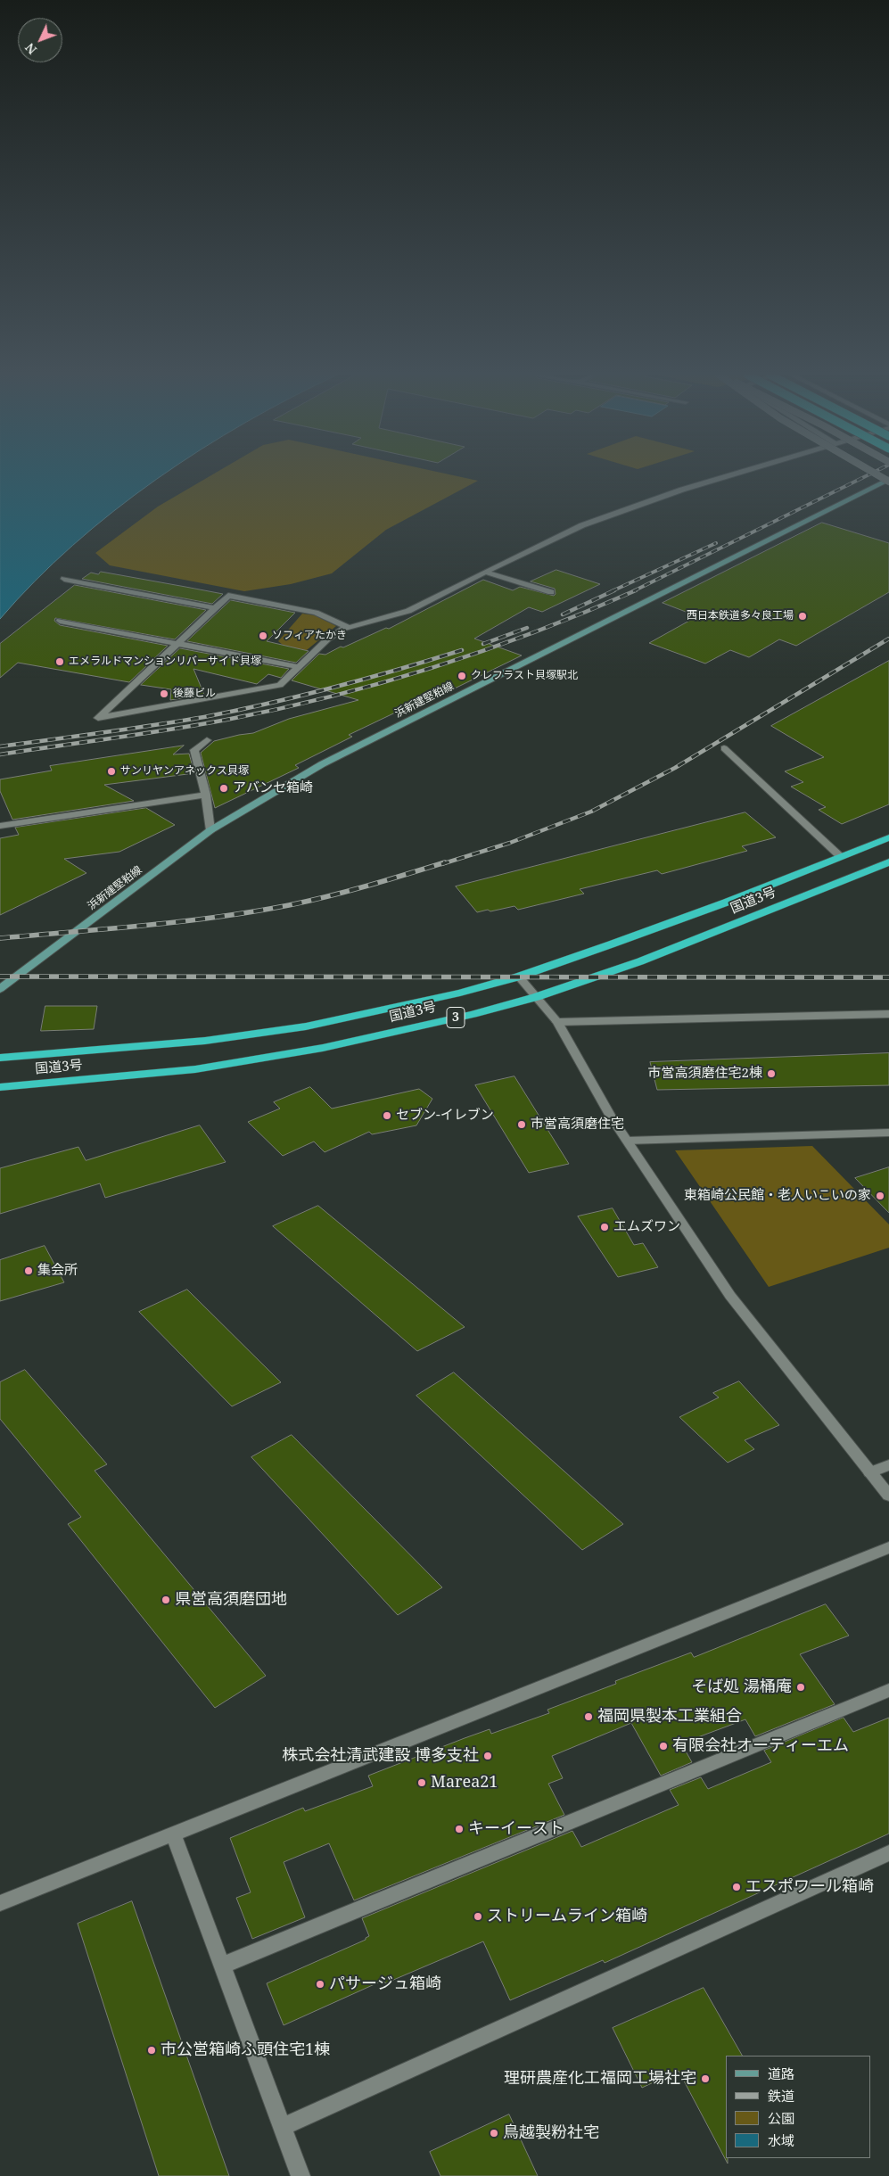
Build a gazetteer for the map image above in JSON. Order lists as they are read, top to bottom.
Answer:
{
  "streets": {
    "highway": ["国道3号", "3"],
    "main road": ["浜新建堅粕線"]
  },
  "places": [
    "西日本鉄道多々良工場",
    "ソフィアたかき",
    "エメラルドマンションリバーサイド貝塚",
    "クレフラスト貝塚駅北",
    "後藤ビル",
    "サンリヤンアネックス貝塚",
    "アバンセ箱崎",
    "市営高須磨住宅2棟",
    "セブン-イレブン",
    "市営高須磨住宅",
    "東箱崎公民館・老人いこいの家",
    "エムズワン",
    "集会所",
    "県営高須磨団地",
    "そば処 湯桶庵",
    "福岡県製本工業組合",
    "有限会社オーティーエム",
    "株式会社清武建設 博多支社",
    "Marea21",
    "キーイースト",
    "エスポワール箱崎",
    "ストリームライン箱崎",
    "パサージュ箱崎",
    "市公営箱崎ふ頭住宅1棟",
    "理研農産化工福岡工場社宅",
    "鳥越製粉社宅"
  ],
  "legend": [
    "道路",
    "鉄道",
    "公園",
    "水域"
  ],
  "north": "bottom left"
}
